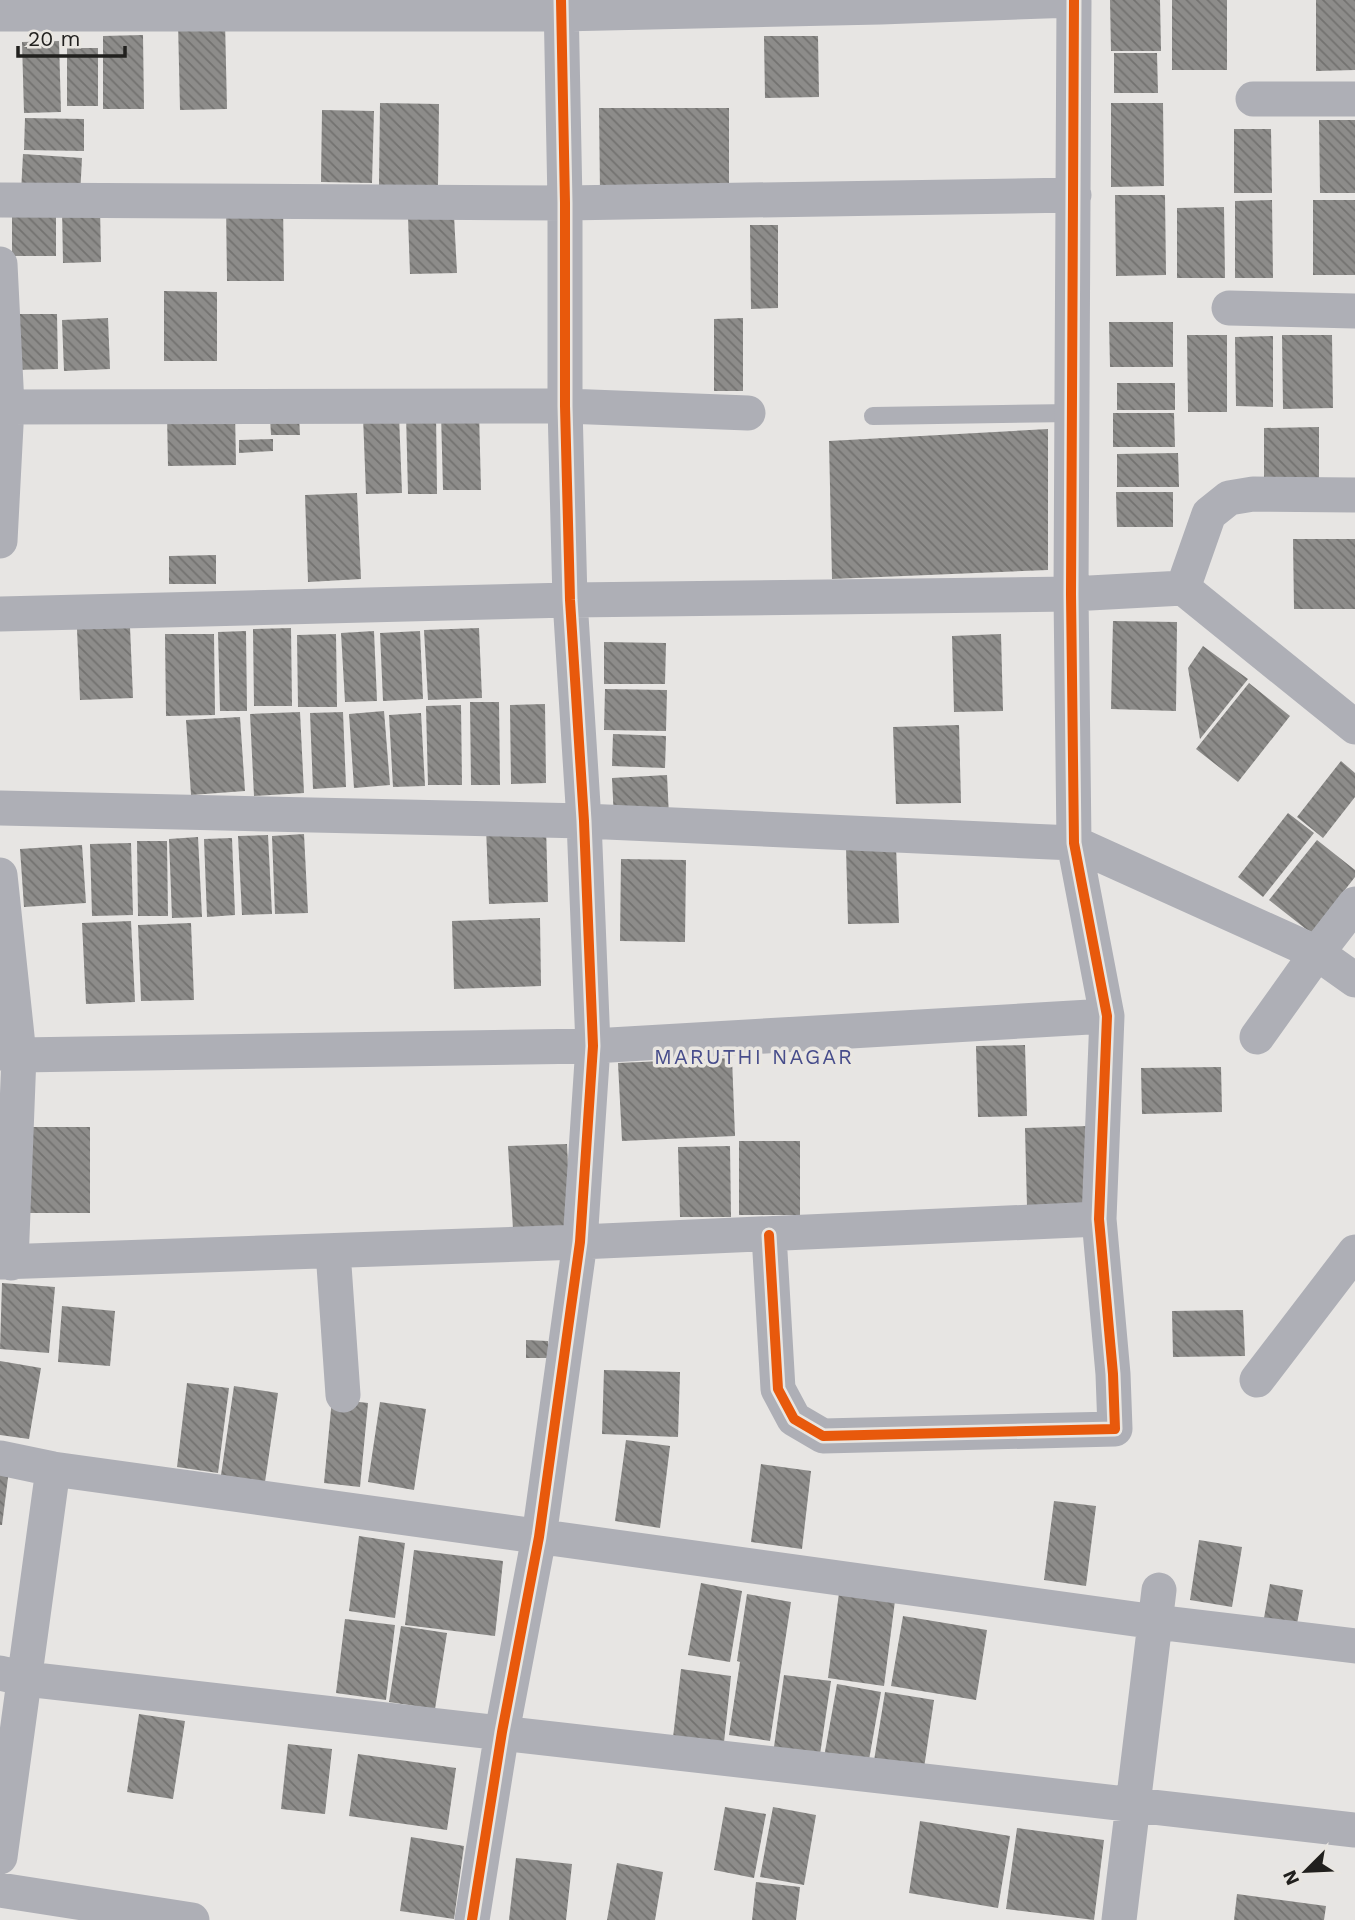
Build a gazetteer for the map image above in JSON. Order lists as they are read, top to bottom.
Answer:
{
  "districts": ["MARUTHI NAGAR"],
  "scale_bar": "20 m",
  "north": "bottom left"
}
